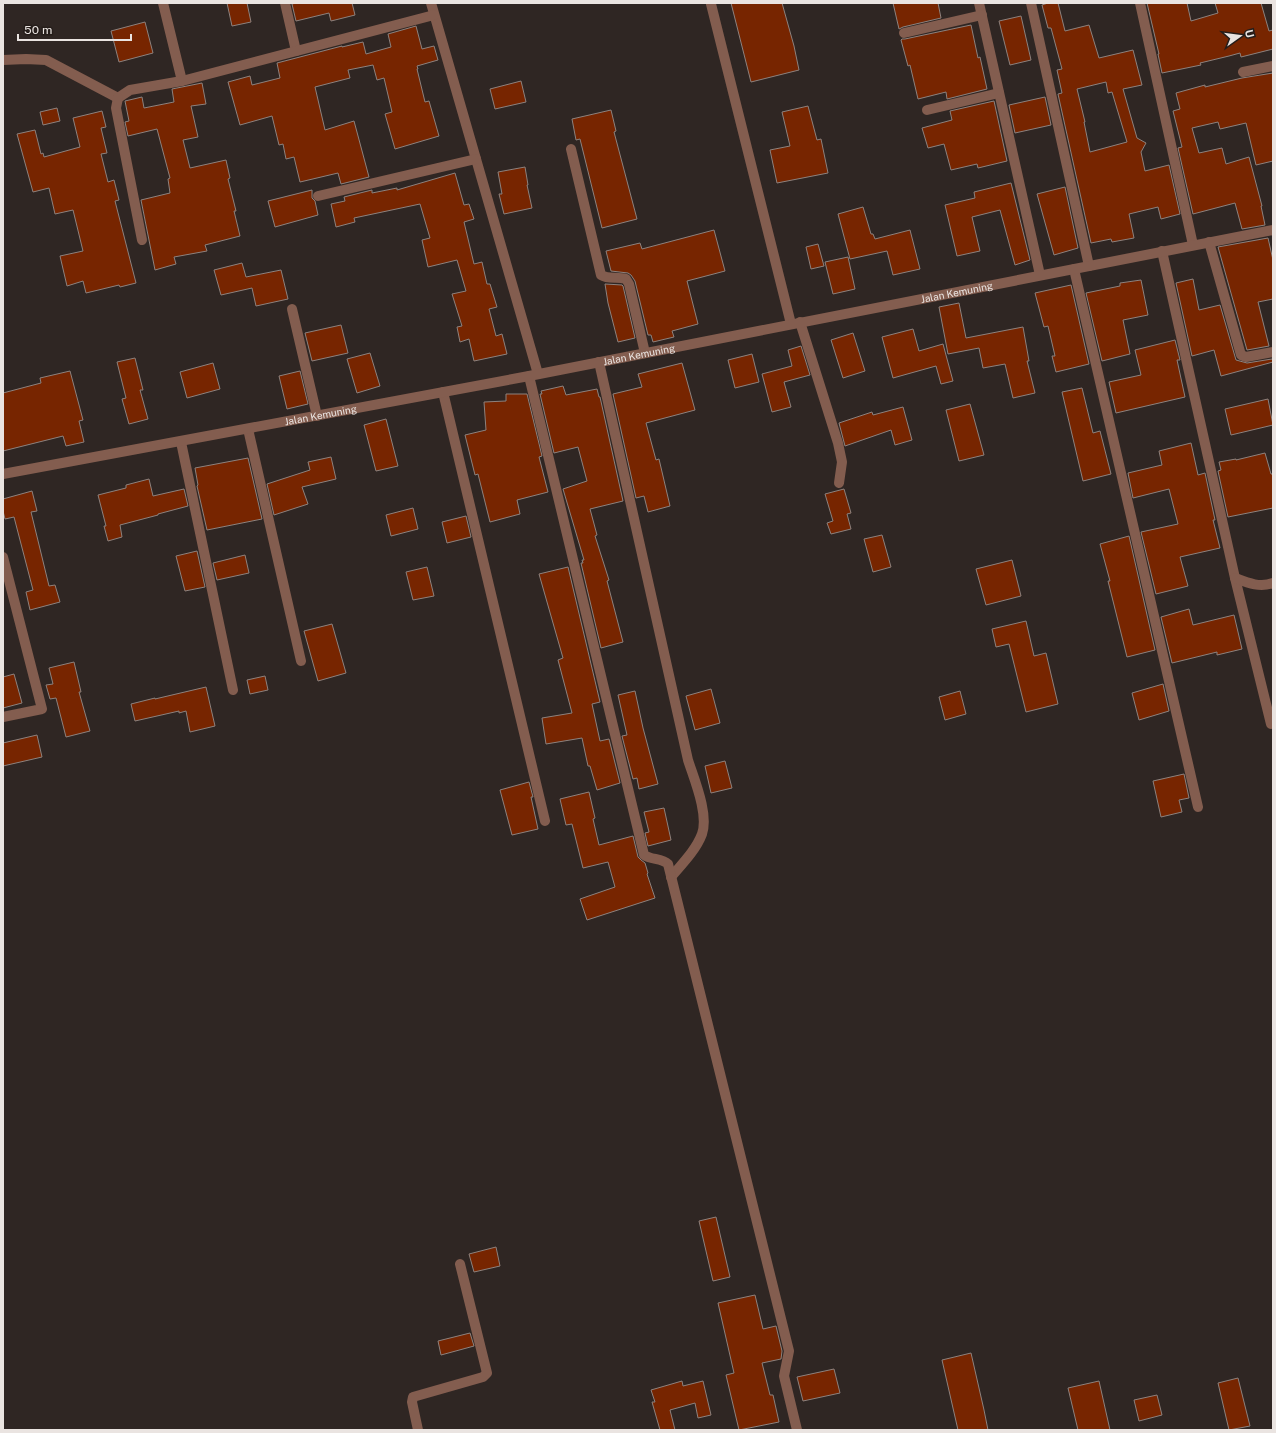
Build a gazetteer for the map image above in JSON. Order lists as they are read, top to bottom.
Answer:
{
  "streets": {
    "street": ["Jalan Kemuning"]
  },
  "scale_bar": "50 m",
  "north": "right"
}
